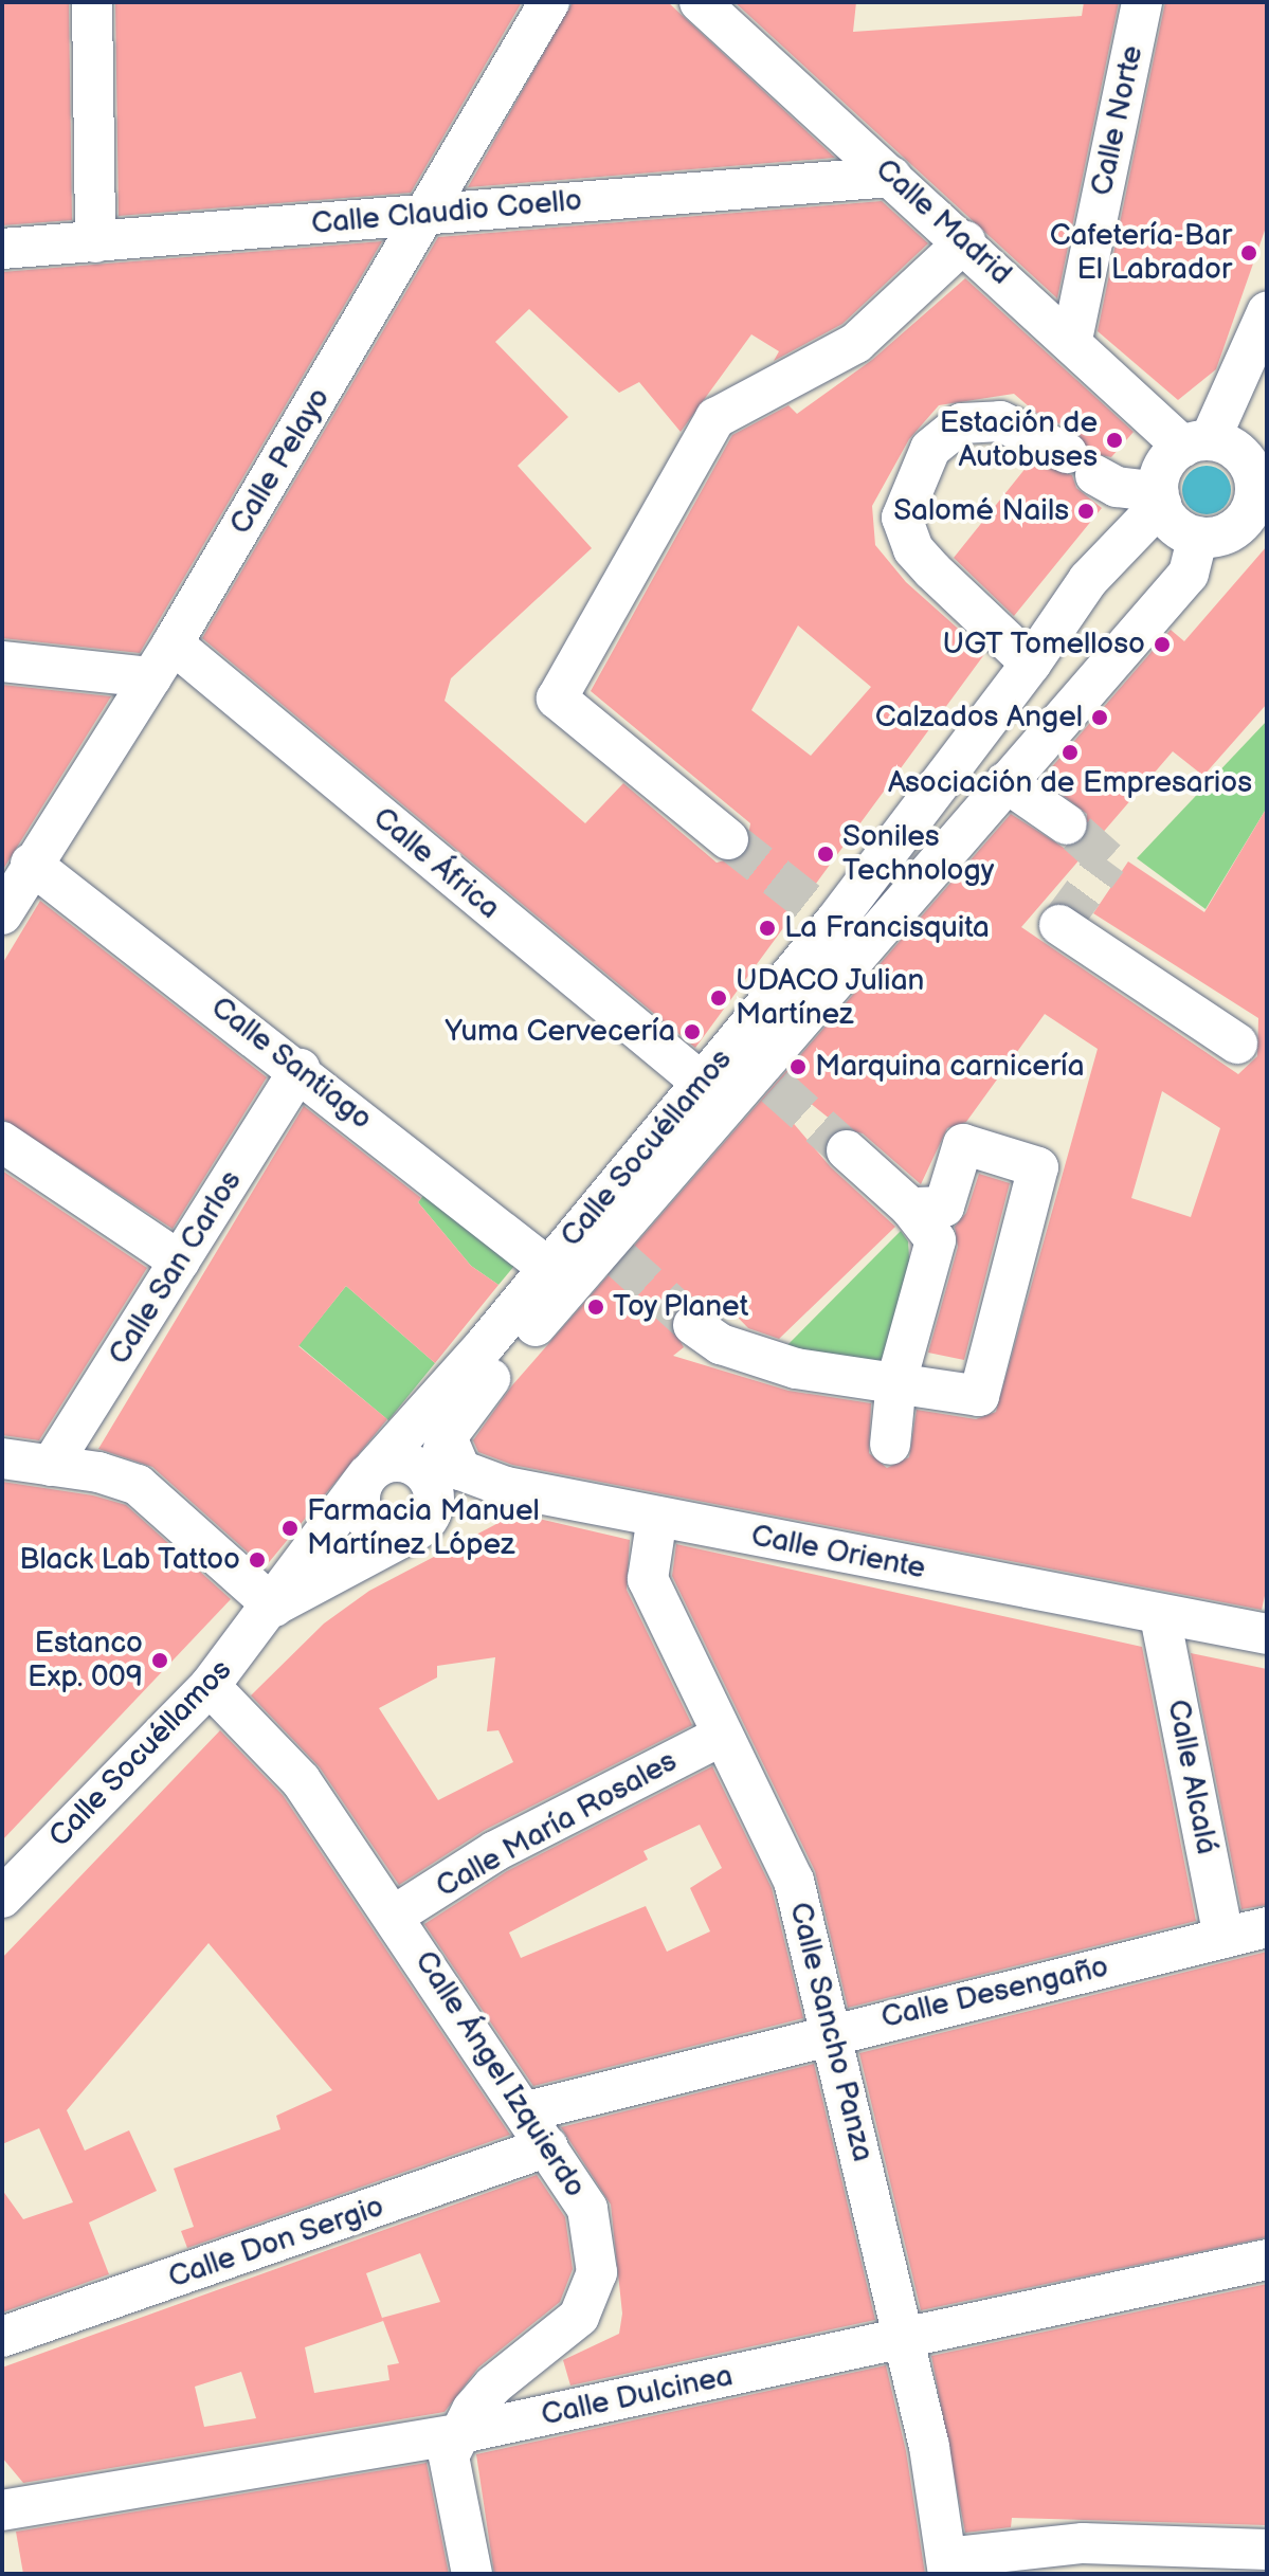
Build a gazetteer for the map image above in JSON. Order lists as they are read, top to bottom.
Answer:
{
  "streets": {
    "street": [
      "Calle Norte",
      "Calle Claudio Coello",
      "Calle Madrid",
      "Calle Pelayo",
      "Calle África",
      "Calle Santiago",
      "Calle Socuéllamos",
      "Calle San Carlos",
      "Calle Oriente",
      "Calle Alcalá",
      "Calle María Rosales",
      "Calle Desengaño",
      "Calle Sancho Panza",
      "Calle Ángel Izquierdo",
      "Calle Don Sergio",
      "Calle Dulcinea"
    ]
  },
  "crossings": [
    ["Calle Norte", "Calle Madrid"],
    ["Calle Claudio Coello", "Calle Madrid"],
    ["Calle Claudio Coello", "Calle Pelayo"],
    ["Calle Madrid", "Calle Socuéllamos"],
    ["Calle Pelayo", "Calle África"],
    ["Calle Pelayo", "Calle Santiago"],
    ["Calle África", "Calle Socuéllamos"],
    ["Calle Santiago", "Calle Socuéllamos"],
    ["Calle Santiago", "Calle San Carlos"],
    ["Calle Socuéllamos", "Calle Oriente"],
    ["Calle Socuéllamos", "Calle Ángel Izquierdo"],
    ["Calle Oriente", "Calle Alcalá"],
    ["Calle Oriente", "Calle Sancho Panza"],
    ["Calle Alcalá", "Calle Desengaño"],
    ["Calle María Rosales", "Calle Sancho Panza"],
    ["Calle María Rosales", "Calle Ángel Izquierdo"],
    ["Calle Desengaño", "Calle Sancho Panza"],
    ["Calle Desengaño", "Calle Ángel Izquierdo"],
    ["Calle Sancho Panza", "Calle Dulcinea"],
    ["Calle Ángel Izquierdo", "Calle Don Sergio"],
    ["Calle Ángel Izquierdo", "Calle Dulcinea"]
  ],
  "places": [
    "Cafetería-Bar El Labrador",
    "Estación de Autobuses",
    "Salomé Nails",
    "UGT Tomelloso",
    "Calzados Angel",
    "Asociación de Empresarios",
    "Soniles Technology",
    "La Francisquita",
    "UDACO Julian Martínez",
    "Yuma Cervecería",
    "Marquina carnicería",
    "Toy Planet",
    "Farmacia Manuel Martínez López",
    "Black Lab Tattoo",
    "Estanco Exp. 009"
  ]
}
